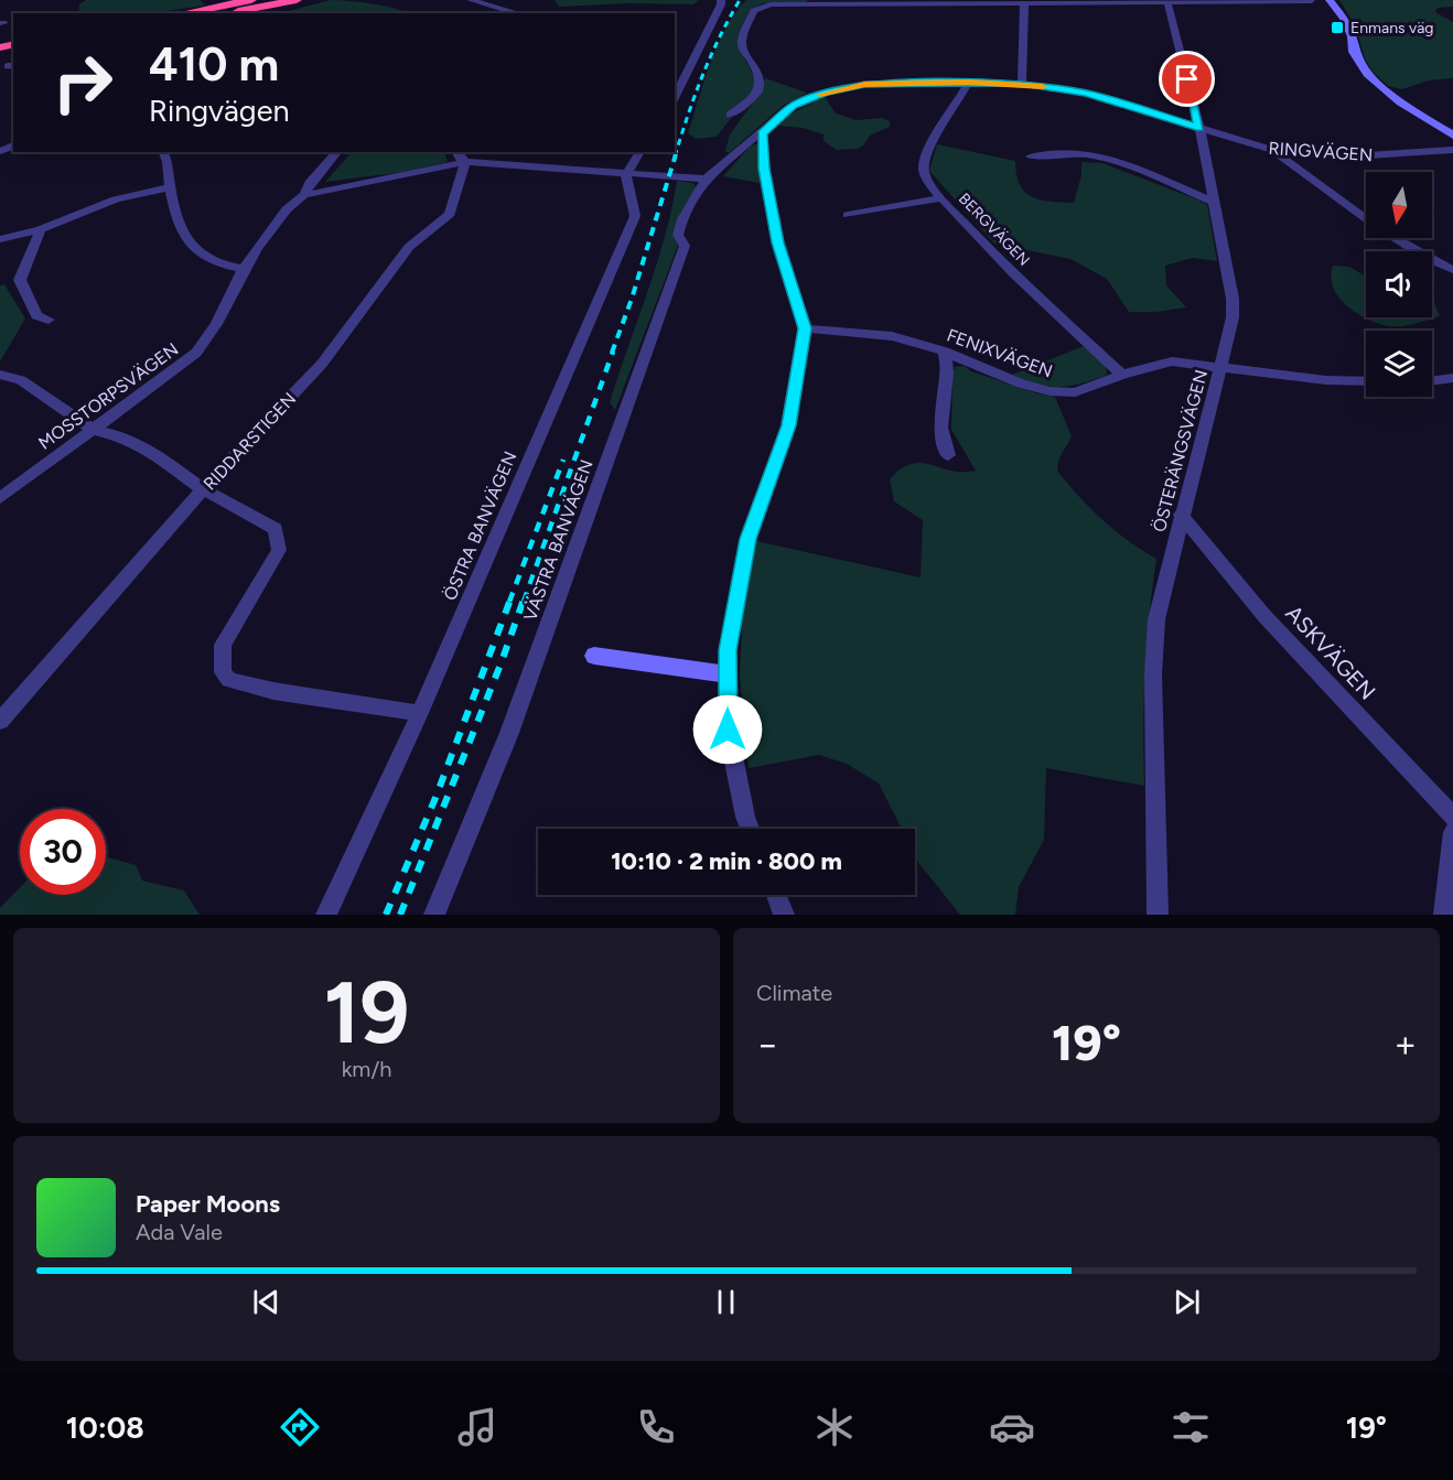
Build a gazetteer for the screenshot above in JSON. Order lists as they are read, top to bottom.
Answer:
{
  "streets": {
    "street": [
      "RINGVÄGEN",
      "BERGVÄGEN",
      "FENIXVÄGEN",
      "MOSSTORPSVÄGEN",
      "RIDDARSTIGEN",
      "ÖSTERÄNGSVÄGEN",
      "ÖSTRA BANVÄGEN",
      "VÄSTRA BANVÄGEN",
      "ASKVÄGEN"
    ]
  },
  "crossings": [
    ["RINGVÄGEN", "BERGVÄGEN"],
    ["RINGVÄGEN", "ÖSTERÄNGSVÄGEN"],
    ["RINGVÄGEN", "VÄSTRA BANVÄGEN"],
    ["BERGVÄGEN", "FENIXVÄGEN"],
    ["FENIXVÄGEN", "ÖSTERÄNGSVÄGEN"],
    ["ÖSTERÄNGSVÄGEN", "ASKVÄGEN"]
  ],
  "places": {
    "transit": ["Enmans väg"]
  },
  "north": "bottom",
  "page": {
    "turn": ["410 m", "Ringvägen"],
    "limit": "30",
    "trip": "10:10 · 2 min · 800 m",
    "tile": [
      ["19", "km/h"],
      "Climate"
    ],
    "heat": ["−", "19°", "+"],
    "song": ["Paper Moons", "Ada Vale"],
    "tabs": ["10:08", "19°"]
  }
}
